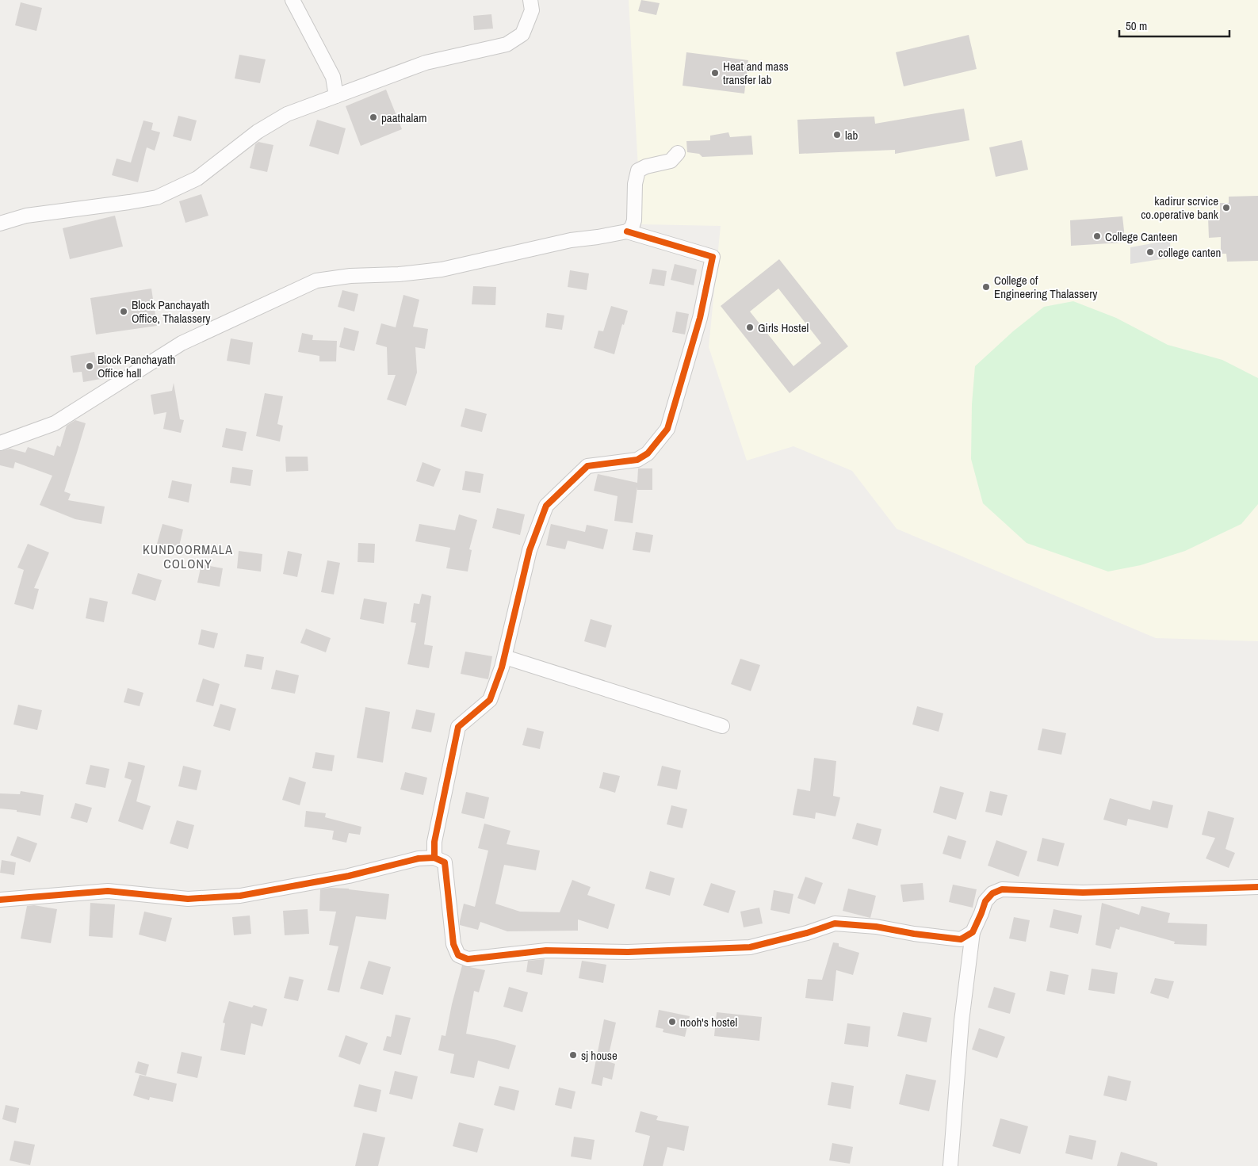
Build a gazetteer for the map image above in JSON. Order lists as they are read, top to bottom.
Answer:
{
  "districts": ["KUNDOORMALA COLONY"],
  "places": [
    "Heat and mass transfer lab",
    "paathalam",
    "lab",
    "kadirur scrvice co.operative bank",
    "College Canteen",
    "college canten",
    "College of Engineering Thalassery",
    "Block Panchayath Office, Thalassery",
    "Girls Hostel",
    "Block Panchayath Office hall",
    "nooh's hostel",
    "sj house"
  ],
  "scale_bar": "50 m"
}
